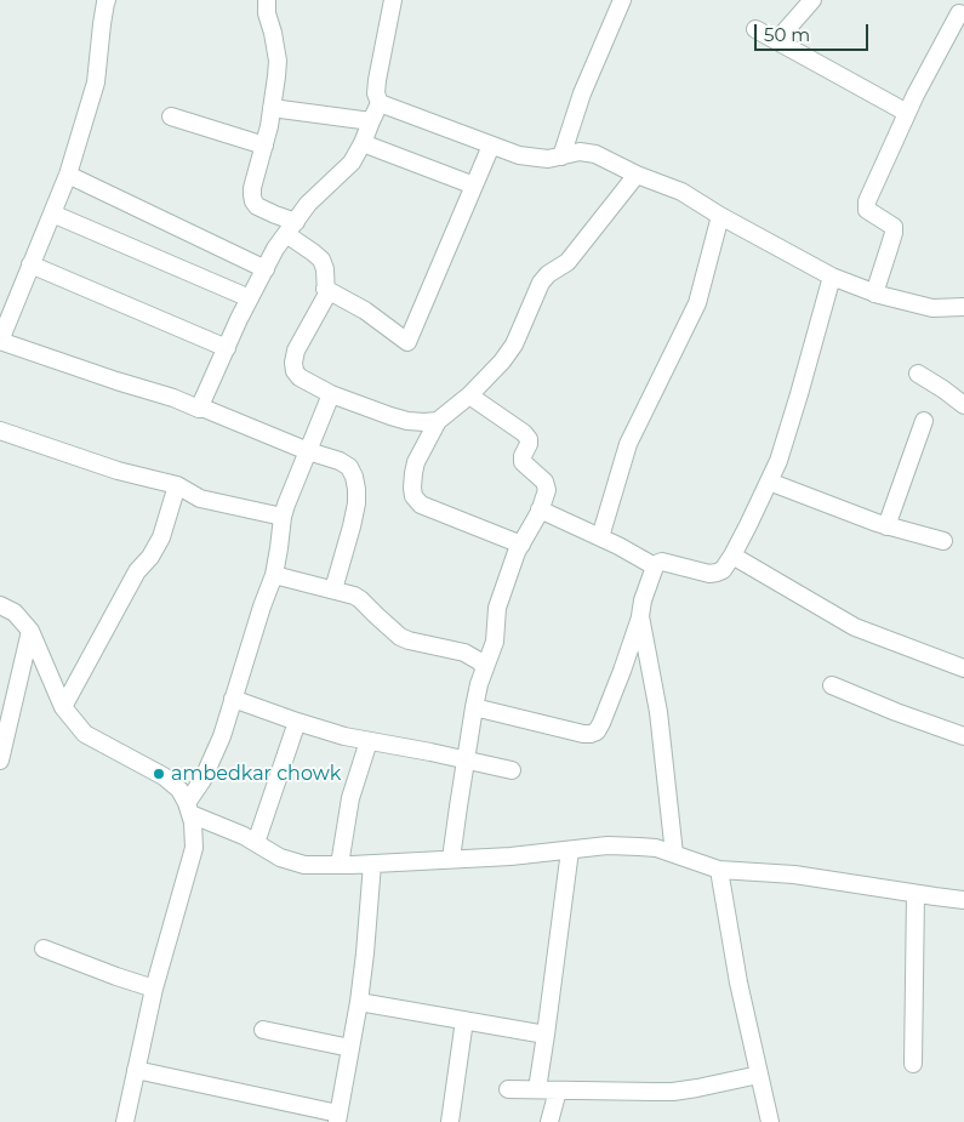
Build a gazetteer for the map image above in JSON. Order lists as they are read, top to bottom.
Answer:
{
  "places": ["ambedkar chowk"],
  "scale_bar": "50 m"
}
